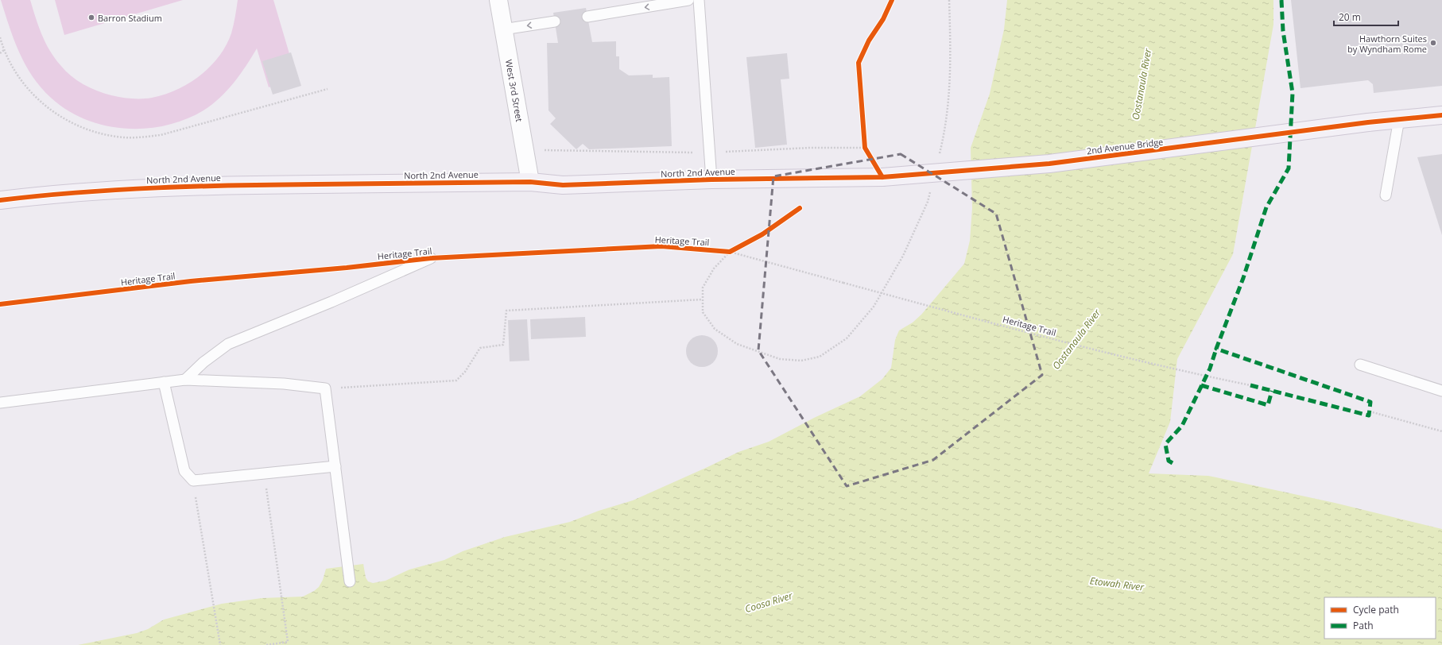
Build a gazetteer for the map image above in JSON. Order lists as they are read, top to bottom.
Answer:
{
  "streets": {
    "main road": ["2nd Avenue Bridge", "North 2nd Avenue"],
    "street": ["West 3rd Street"],
    "cycle path": ["Heritage Trail"]
  },
  "crossings": [
    ["West 3rd Street", "North 2nd Avenue"],
    ["2nd Avenue Bridge", "North 2nd Avenue"]
  ],
  "water": ["Oostanaula River", "Etowah River", "Coosa River"],
  "places": ["Barron Stadium", "Hawthorn Suites by Wyndham Rome"],
  "legend": ["Cycle path", "Path"],
  "scale_bar": "20 m"
}
